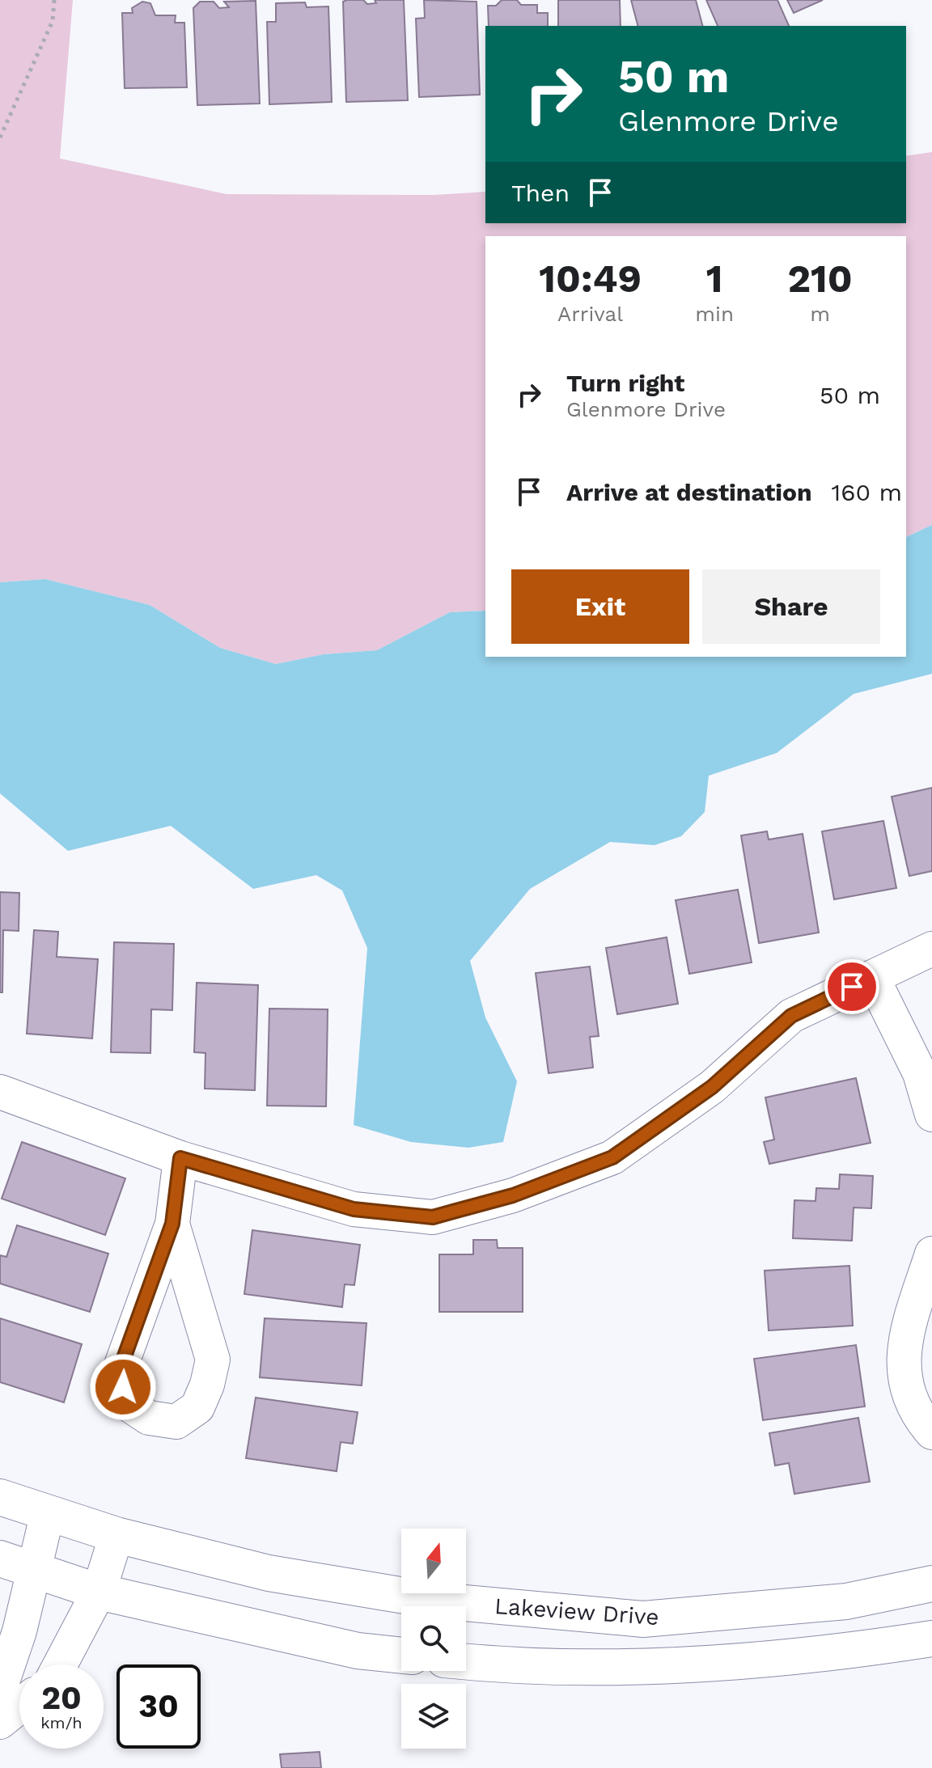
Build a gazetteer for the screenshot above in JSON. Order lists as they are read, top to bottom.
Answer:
{
  "streets": {
    "street": ["Lakeview Drive"]
  },
  "north": "top",
  "page": {
    "turn": ["50 m", "Glenmore Drive"],
    "then": "Then",
    "eta": [
      "10:49",
      "Arrival",
      "1",
      "min",
      "210",
      "m"
    ],
    "list": [
      {
        "name": "Turn right",
        "note": "Glenmore Drive",
        "value": "50 m"
      },
      {
        "name": "Arrive at destination",
        "value": "160 m"
      }
    ],
    "buttons": ["Exit", "Share"],
    "speed": "20 km/h",
    "limit": "30"
  }
}
